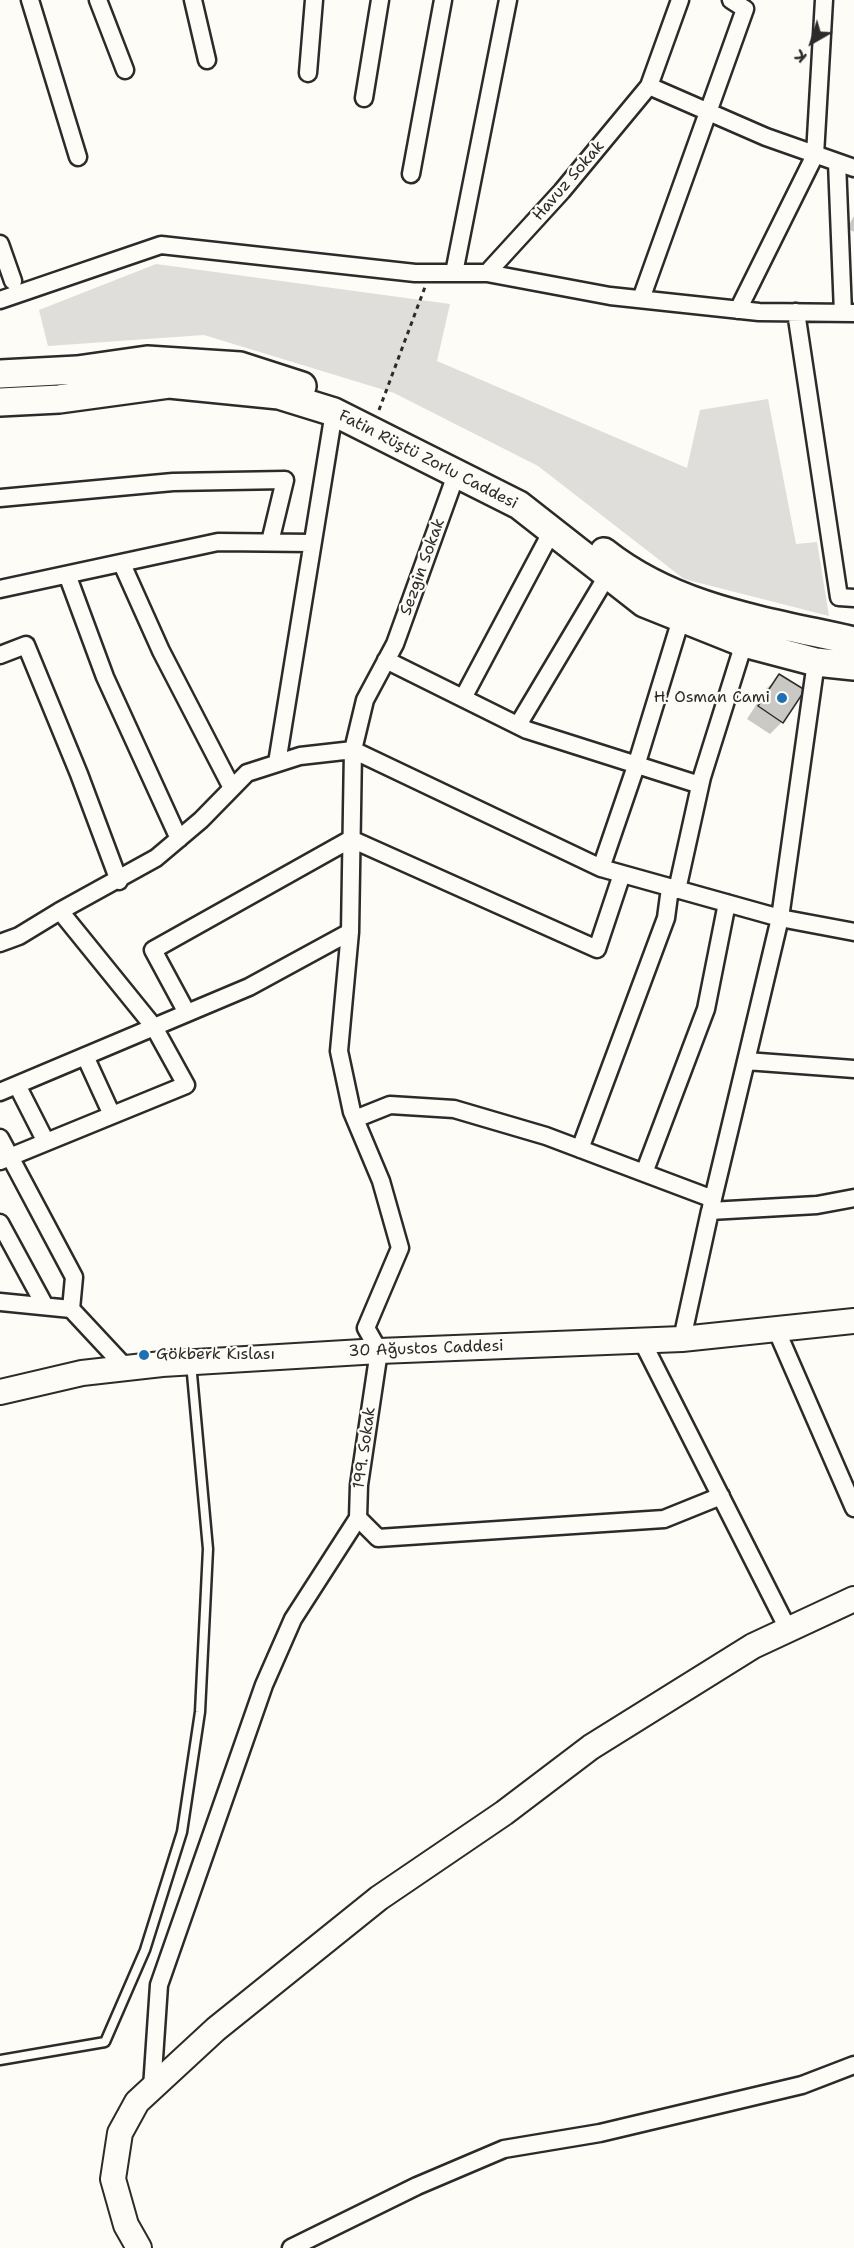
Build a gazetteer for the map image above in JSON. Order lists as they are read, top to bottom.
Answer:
{
  "streets": {
    "main road": ["Fatin Rüştü Zorlu Caddesi"],
    "street": [
      "Havuz Sokak",
      "Sezgin Sokak",
      "30 Ağustos Caddesi",
      "199. Sokak"
    ]
  },
  "crossings": [
    ["Fatin Rüştü Zorlu Caddesi", "Sezgin Sokak"],
    ["Sezgin Sokak", "30 Ağustos Caddesi"],
    ["Sezgin Sokak", "199. Sokak"],
    ["30 Ağustos Caddesi", "199. Sokak"]
  ],
  "places": ["H. Osman Cami", "Gökberk Kıslası"],
  "north": "bottom left"
}
